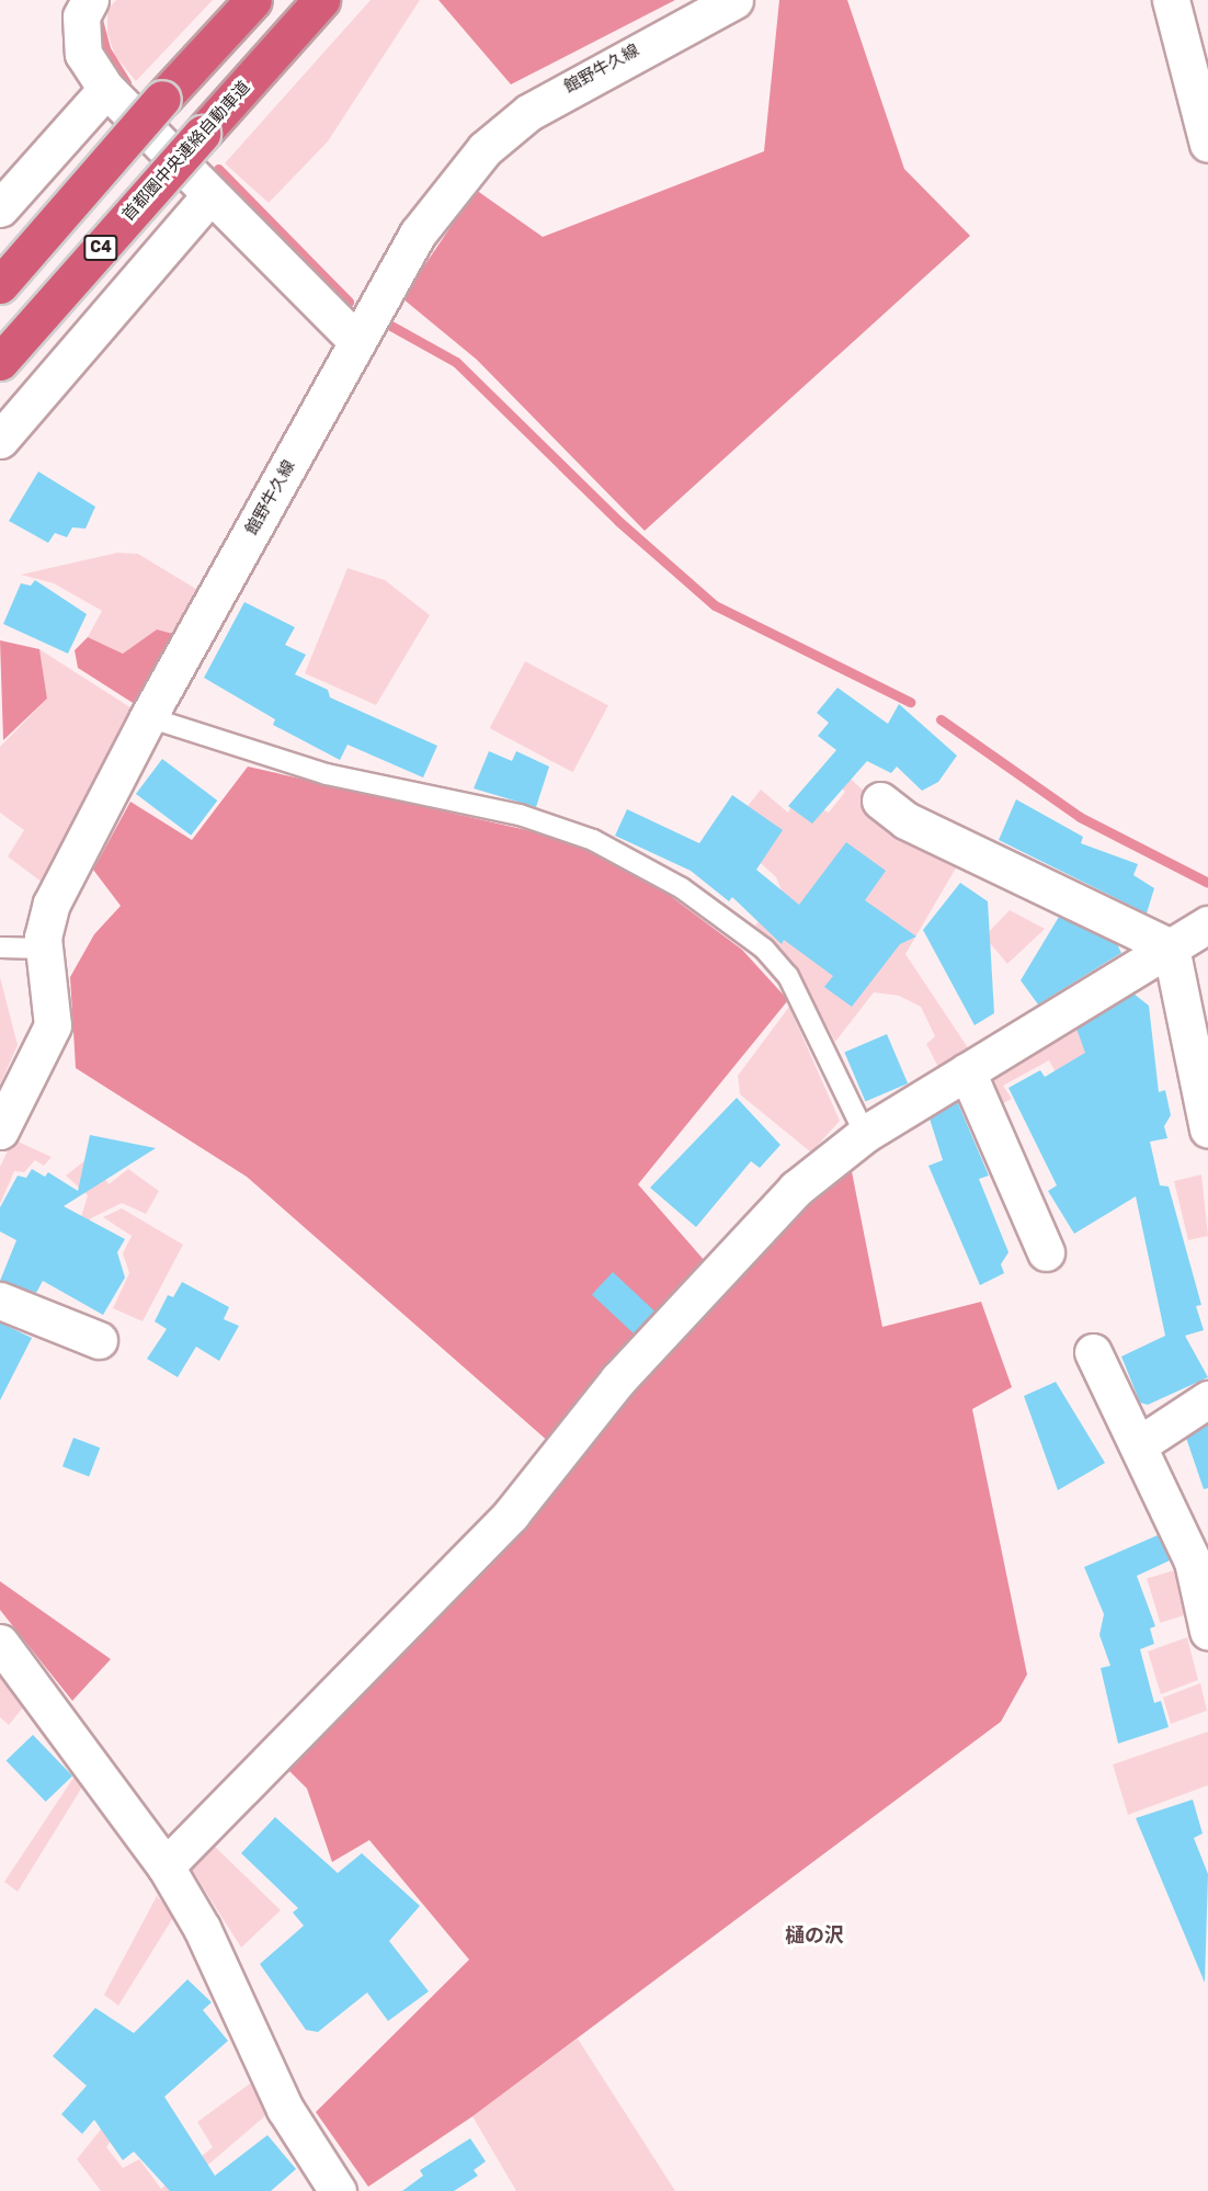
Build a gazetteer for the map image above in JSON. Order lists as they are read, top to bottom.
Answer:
{
  "streets": {
    "highway": ["首都圏中央連絡自動車道", "C4"],
    "street": ["館野牛久線"]
  },
  "districts": ["樋の沢"]
}
